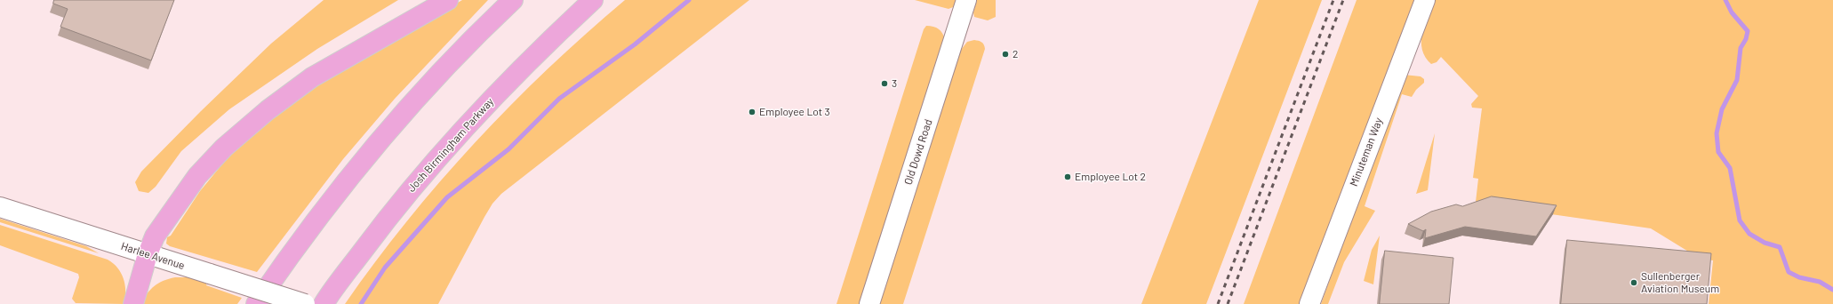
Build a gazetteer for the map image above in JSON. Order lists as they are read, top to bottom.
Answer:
{
  "streets": {
    "main road": ["Josh Birmingham Parkway"],
    "street": ["Old Dowd Road", "Minuteman Way", "Harlee Avenue"]
  },
  "places": [
    "2",
    "3",
    "Employee Lot 3",
    "Employee Lot 2",
    "Sullenberger Aviation Museum"
  ]
}
